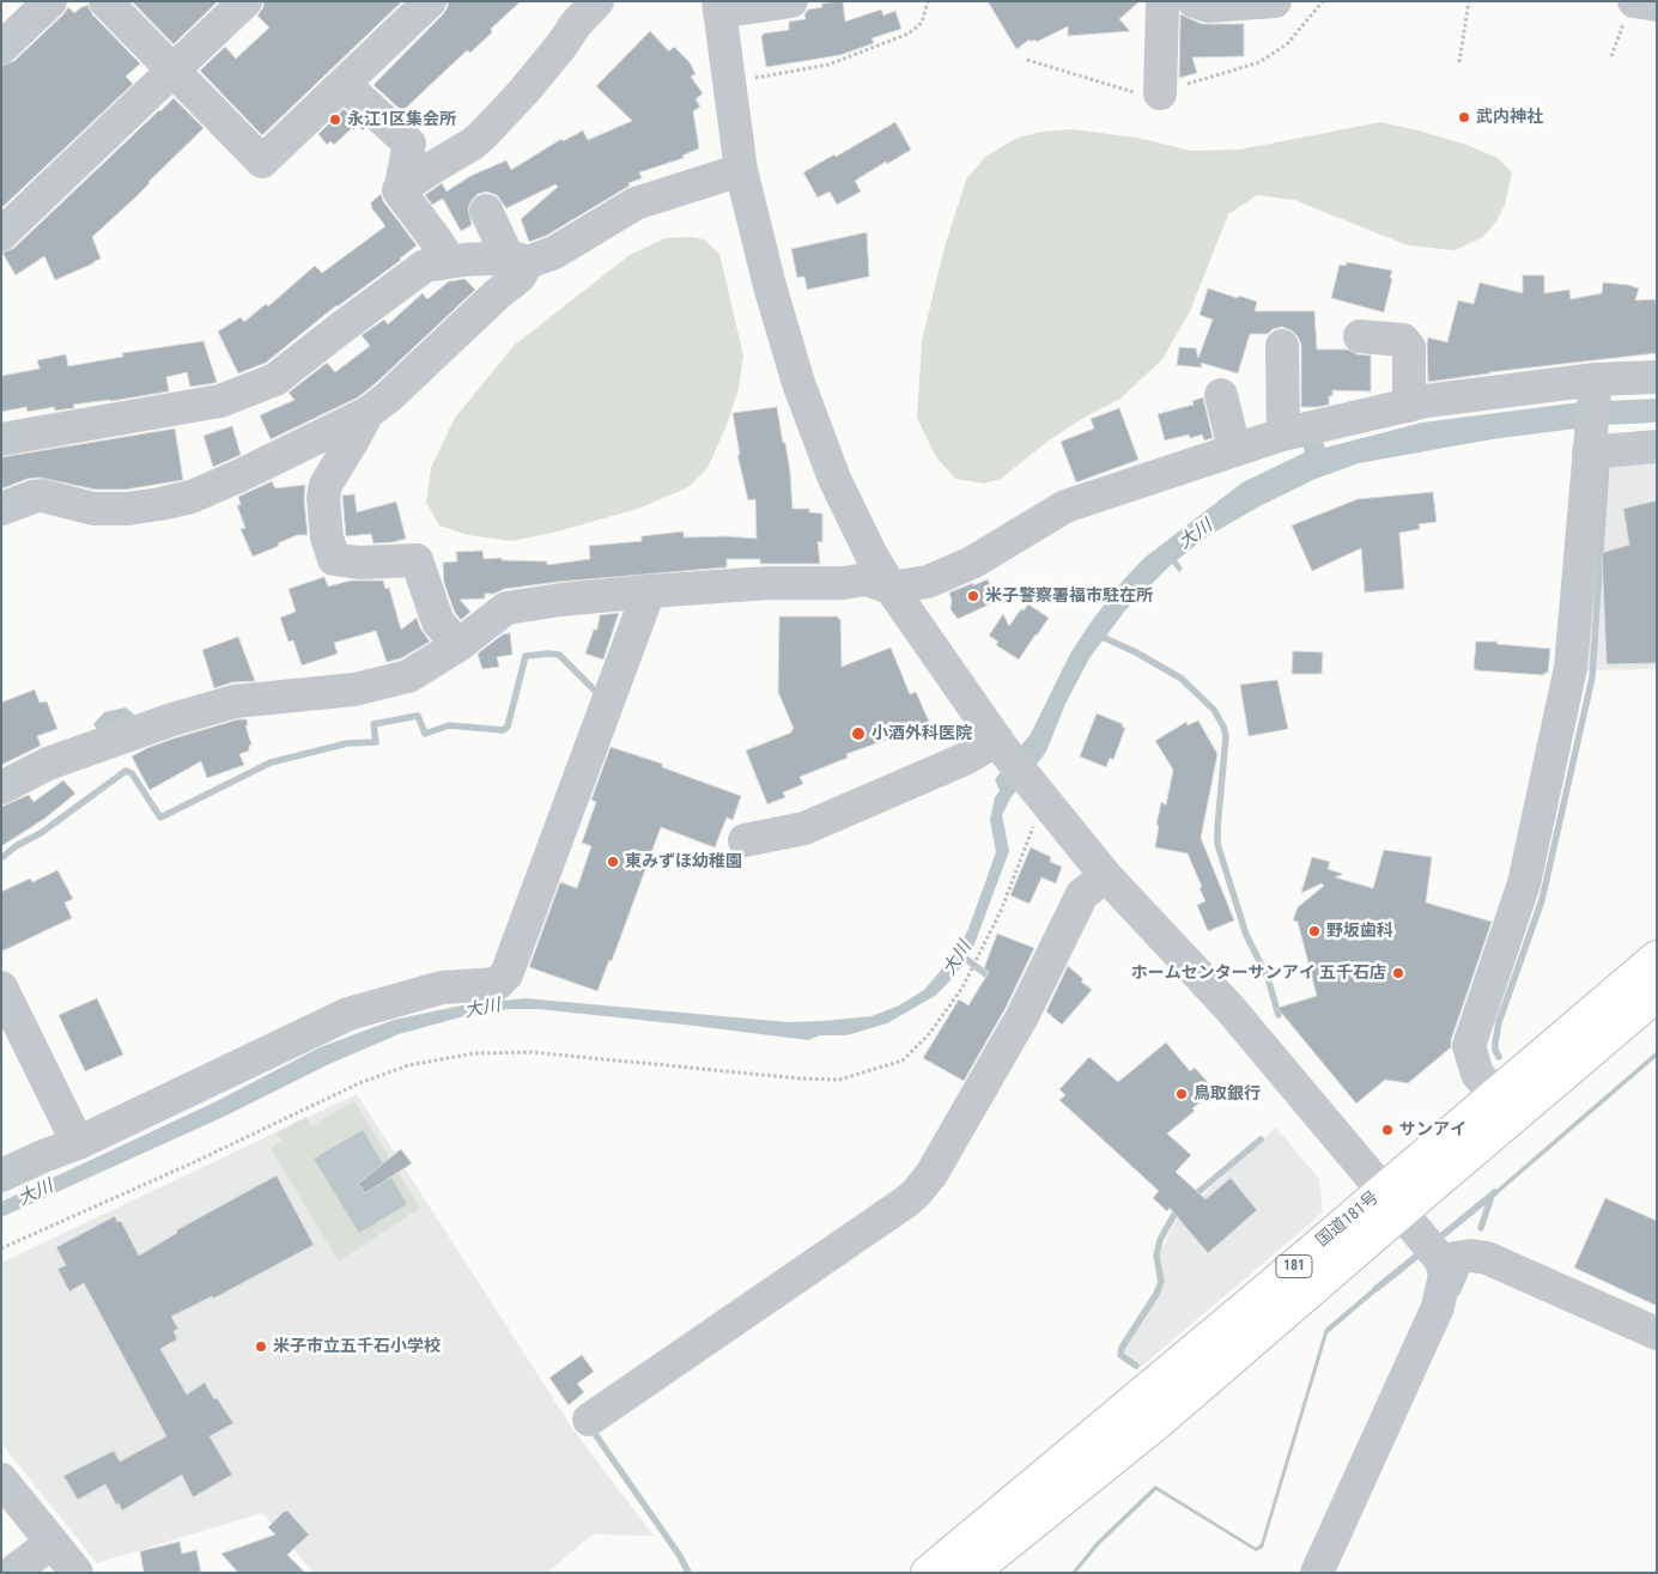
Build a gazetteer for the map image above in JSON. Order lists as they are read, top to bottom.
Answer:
{
  "streets": {
    "highway": ["国道181号", "181"]
  },
  "water": ["大川"],
  "places": [
    "武内神社",
    "永江1区集会所",
    "米子警察署福市駐在所",
    "小酒外科医院",
    "東みずほ幼稚園",
    "野坂歯科",
    "ホームセンターサンアイ 五千石店",
    "鳥取銀行",
    "サンアイ",
    "米子市立五千石小学校"
  ]
}
